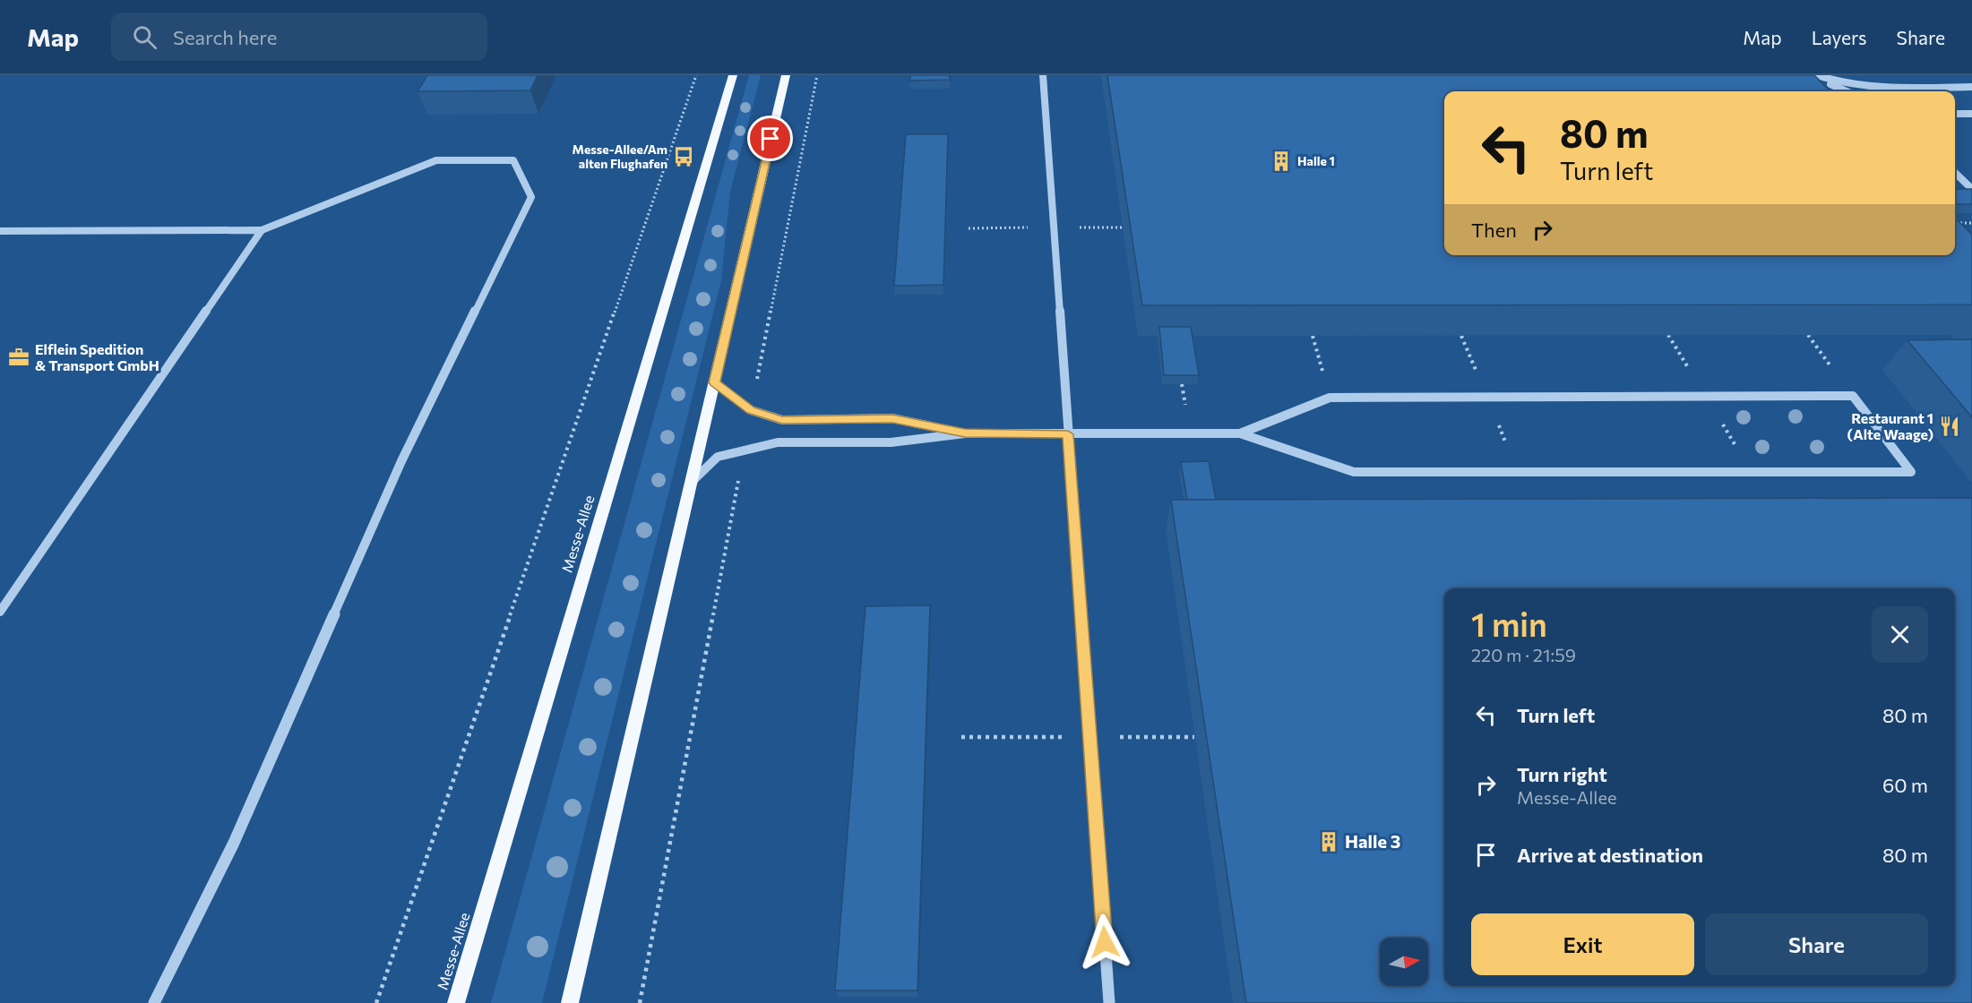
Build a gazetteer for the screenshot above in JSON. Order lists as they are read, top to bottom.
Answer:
{
  "streets": {
    "main road": ["Messe-Allee"]
  },
  "places": {
    "bus stop": ["Messe-Allee/Am alten Flughafen"],
    "building": ["Halle 1", "Halle 3"],
    "office": ["Elflein Spedition & Transport GmbH"],
    "restaurant": ["Restaurant 1 (Alte Waage)"]
  },
  "north": "right",
  "page": {
    "header": "Map",
    "search": "Search here",
    "nav": ["Map", "Layers", "Share"],
    "turn": ["80 m", "Turn left"],
    "then": "Then",
    "heading": ["1 min", "220 m · 21:59"],
    "list": [
      {
        "name": "Turn left",
        "value": "80 m"
      },
      {
        "name": "Turn right",
        "note": "Messe-Allee",
        "value": "60 m"
      },
      {
        "name": "Arrive at destination",
        "value": "80 m"
      }
    ],
    "buttons": ["Exit", "Share"]
  }
}
